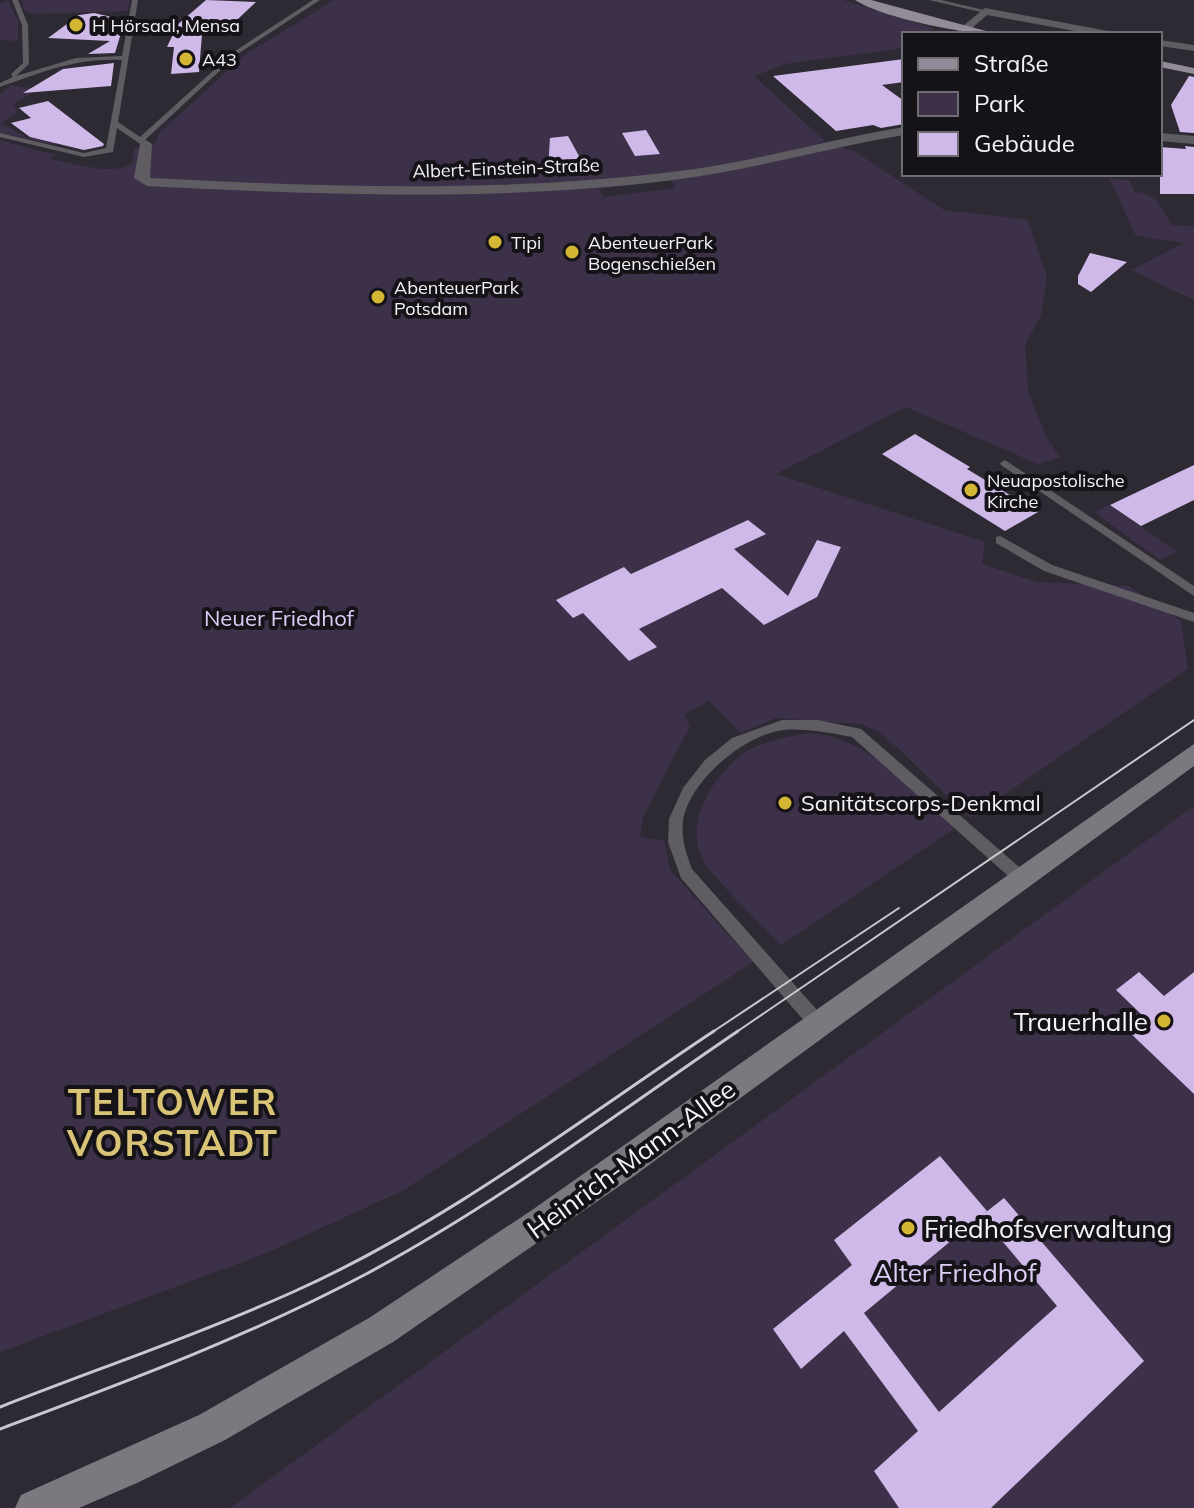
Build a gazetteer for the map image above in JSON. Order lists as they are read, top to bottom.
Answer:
{
  "streets": {
    "main road": ["Heinrich-Mann-Allee"],
    "street": ["Albert-Einstein-Straße"]
  },
  "districts": ["TELTOWER VORSTADT"],
  "parks": ["Neuer Friedhof", "Alter Friedhof"],
  "places": [
    "H Hörsaal, Mensa",
    "A43",
    "Tipi",
    "AbenteuerPark Bogenschießen",
    "AbenteuerPark Potsdam",
    "Neuapostolische Kirche",
    "Sanitätscorps-Denkmal",
    "Trauerhalle",
    "Friedhofsverwaltung"
  ],
  "legend": ["Straße", "Park", "Gebäude"]
}
